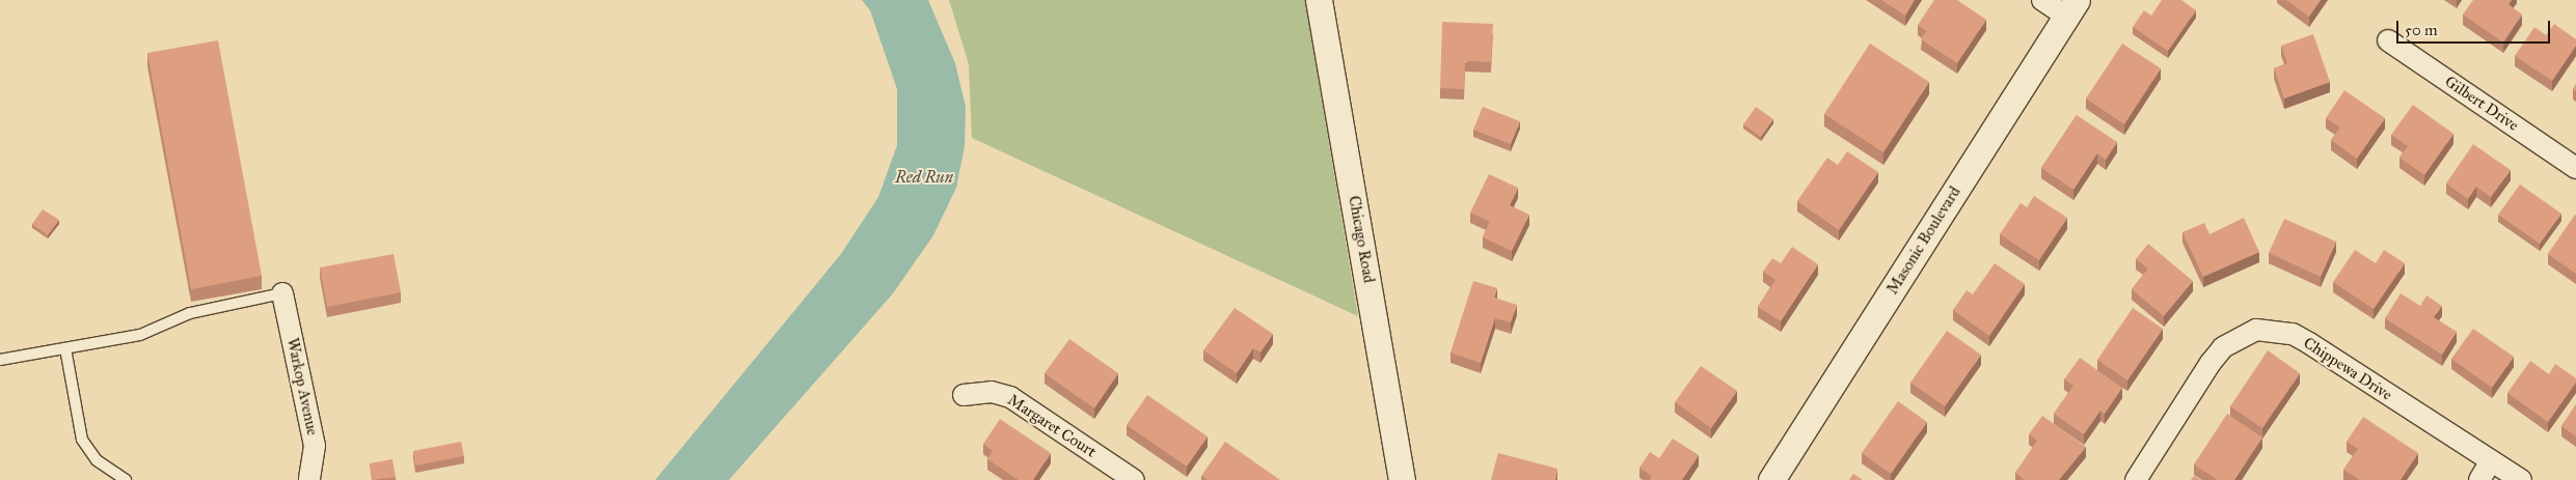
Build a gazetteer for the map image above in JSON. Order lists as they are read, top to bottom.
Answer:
{
  "streets": {
    "street": [
      "Gilbert Drive",
      "Chicago Road",
      "Masonic Boulevard",
      "Chippewa Drive",
      "Warkop Avenue",
      "Margaret Court"
    ]
  },
  "water": ["Red Run"],
  "scale_bar": "50 m"
}
